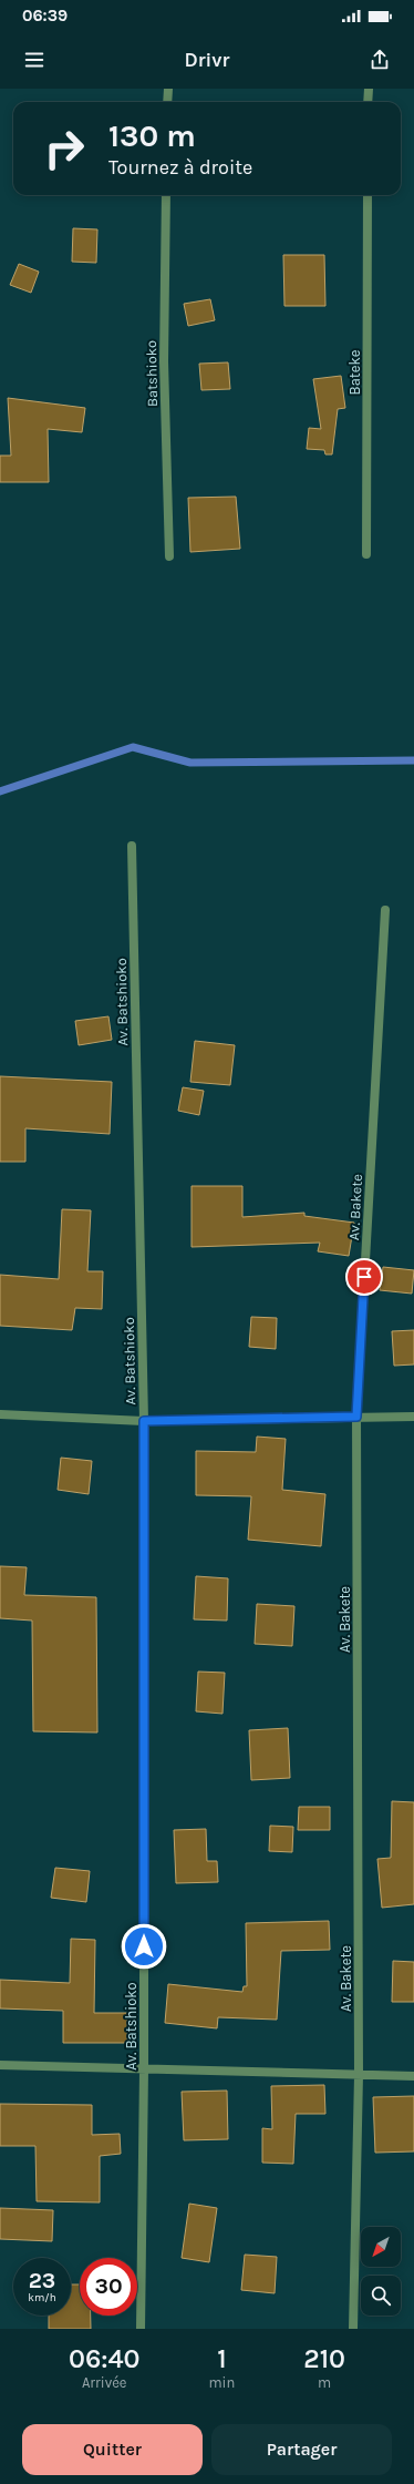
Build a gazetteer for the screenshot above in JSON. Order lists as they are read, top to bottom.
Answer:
{
  "streets": {
    "street": [
      "Bateke",
      "Batshioko",
      "Av. Batshioko",
      "Av. Bakete"
    ]
  },
  "north": "bottom left",
  "page": {
    "status": "06:39",
    "header": "Drivr",
    "turn": ["130 m", "Tournez à droite"],
    "speed": "23 km/h",
    "limit": "30",
    "eta": [
      "06:40",
      "Arrivée",
      "1",
      "min",
      "210",
      "m"
    ],
    "buttons": ["Quitter", "Partager"]
  }
}
